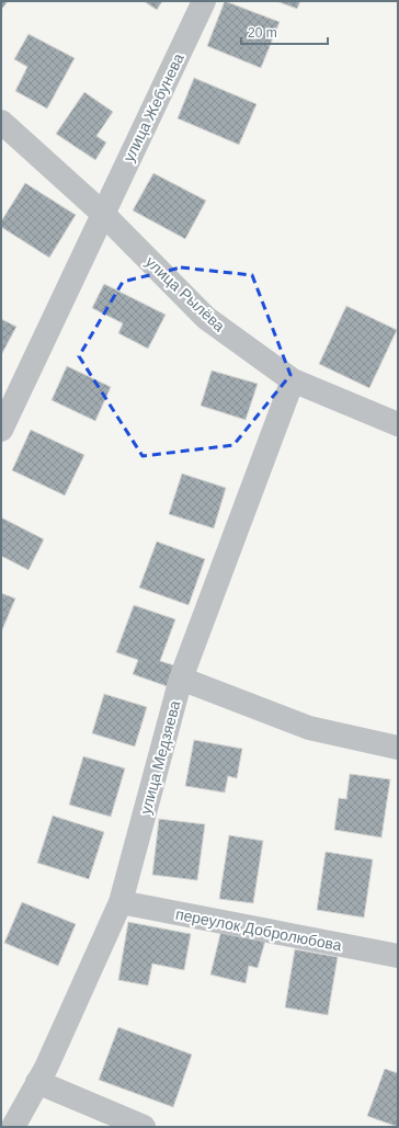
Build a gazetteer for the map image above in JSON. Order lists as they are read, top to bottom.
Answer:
{
  "streets": {
    "street": [
      "улица Жебунева",
      "улица Рылёва",
      "улица Медзяева",
      "переулок Добролюбова"
    ]
  },
  "crossings": [
    ["улица Жебунева", "улица Рылёва"],
    ["улица Рылёва", "улица Медзяева"],
    ["улица Медзяева", "переулок Добролюбова"]
  ],
  "scale_bar": "20 m"
}
